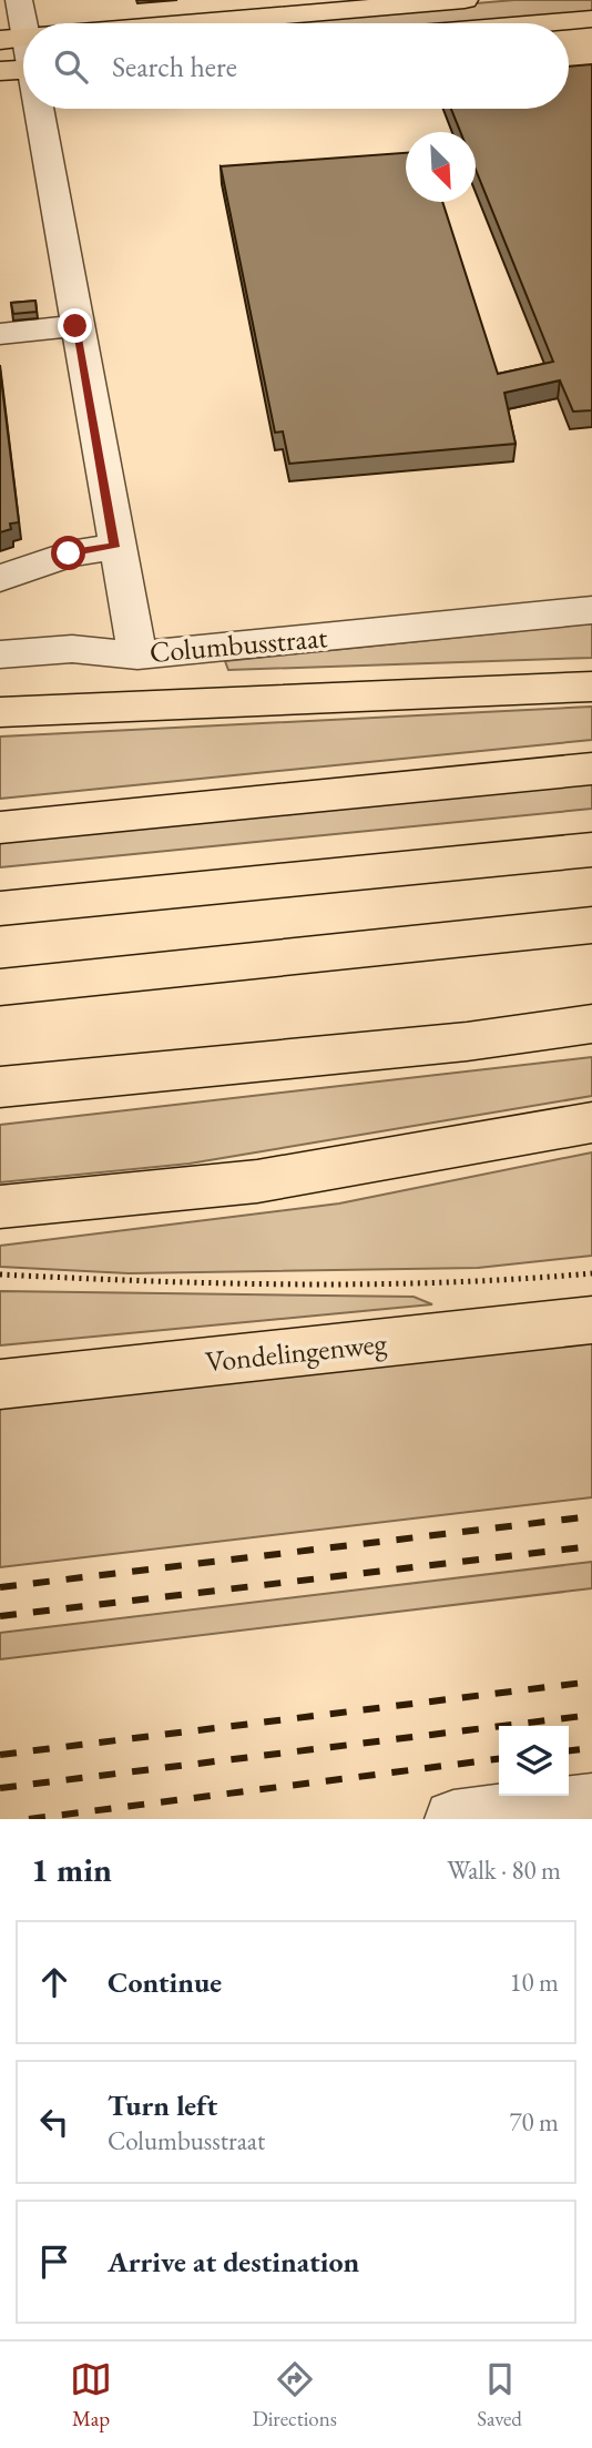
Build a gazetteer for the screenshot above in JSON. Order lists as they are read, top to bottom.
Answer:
{
  "streets": {
    "main road": ["Vondelingenweg"],
    "street": ["Columbusstraat"]
  },
  "north": "bottom right",
  "page": {
    "search": "Search here",
    "heading": ["1 min", "Walk · 80 m"],
    "list": [
      ["Continue", "10 m"],
      ["Turn left", "Columbusstraat", "70 m"],
      "Arrive at destination"
    ],
    "nav": ["Map", "Directions", "Saved"]
  }
}
